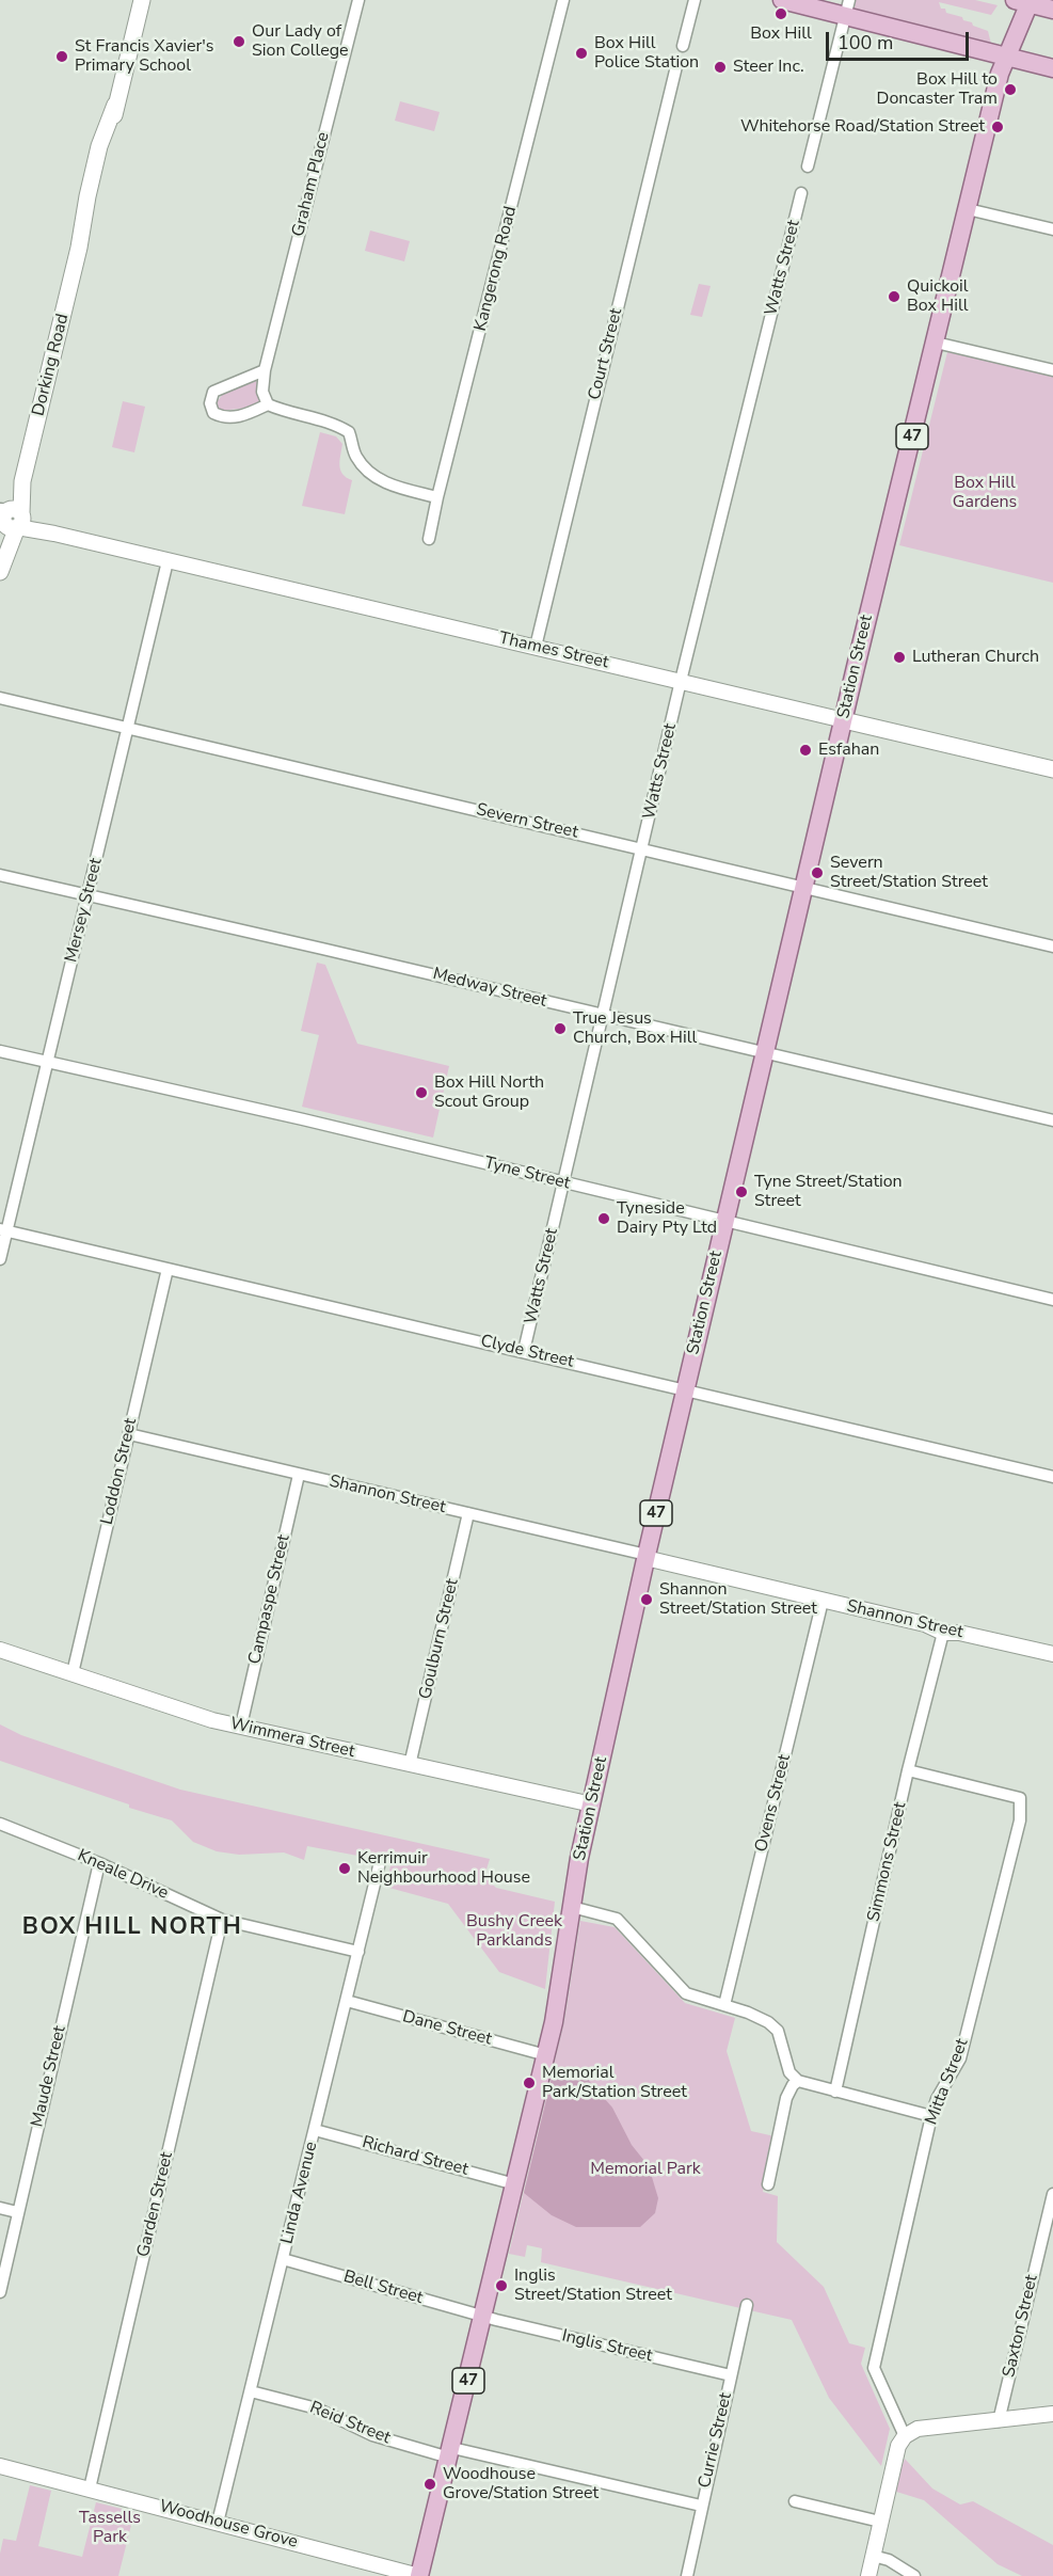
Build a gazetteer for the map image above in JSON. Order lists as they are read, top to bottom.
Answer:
{
  "streets": {
    "main road": [
      "Dorking Road",
      "47",
      "Thames Street",
      "Station Street"
    ],
    "street": [
      "Graham Place",
      "Watts Street",
      "Kangerong Road",
      "Court Street",
      "Severn Street",
      "Mersey Street",
      "Medway Street",
      "Tyne Street",
      "Clyde Street",
      "Loddon Street",
      "Shannon Street",
      "Campaspe Street",
      "Goulburn Street",
      "Wimmera Street",
      "Ovens Street",
      "Simmons Street",
      "Kneale Drive",
      "Dane Street",
      "Maude Street",
      "Mitta Street",
      "Richard Street",
      "Linda Avenue",
      "Garden Street",
      "Bell Street",
      "Saxton Street",
      "Inglis Street",
      "Reid Street",
      "Currie Street",
      "Woodhouse Grove"
    ]
  },
  "crossings": [
    ["Watts Street", "Thames Street"],
    ["Watts Street", "Severn Street"],
    ["Watts Street", "Medway Street"],
    ["Watts Street", "Tyne Street"],
    ["Watts Street", "Clyde Street"],
    ["Court Street", "Thames Street"],
    ["Dorking Road", "Thames Street"],
    ["Thames Street", "Station Street"],
    ["Thames Street", "Mersey Street"],
    ["Station Street", "Severn Street"],
    ["Station Street", "Medway Street"],
    ["Station Street", "Tyne Street"],
    ["Station Street", "Clyde Street"],
    ["Station Street", "Shannon Street"],
    ["Station Street", "Wimmera Street"],
    ["Station Street", "Dane Street"],
    ["Station Street", "Richard Street"],
    ["Station Street", "Bell Street"],
    ["Station Street", "Inglis Street"],
    ["Station Street", "Reid Street"],
    ["Station Street", "Woodhouse Grove"],
    ["Severn Street", "Mersey Street"],
    ["Mersey Street", "Medway Street"],
    ["Mersey Street", "Tyne Street"],
    ["Mersey Street", "Clyde Street"],
    ["Clyde Street", "Loddon Street"],
    ["Loddon Street", "Shannon Street"],
    ["Loddon Street", "Wimmera Street"],
    ["Shannon Street", "Campaspe Street"],
    ["Shannon Street", "Goulburn Street"],
    ["Shannon Street", "Ovens Street"],
    ["Shannon Street", "Simmons Street"],
    ["Campaspe Street", "Wimmera Street"],
    ["Goulburn Street", "Wimmera Street"],
    ["Simmons Street", "Mitta Street"],
    ["Kneale Drive", "Maude Street"],
    ["Kneale Drive", "Linda Avenue"],
    ["Kneale Drive", "Garden Street"],
    ["Dane Street", "Linda Avenue"],
    ["Richard Street", "Linda Avenue"],
    ["Linda Avenue", "Bell Street"],
    ["Linda Avenue", "Reid Street"],
    ["Linda Avenue", "Woodhouse Grove"],
    ["Garden Street", "Woodhouse Grove"],
    ["Bell Street", "Inglis Street"],
    ["Inglis Street", "Currie Street"],
    ["Reid Street", "Currie Street"]
  ],
  "districts": ["BOX HILL NORTH"],
  "parks": [
    "Box Hill Gardens",
    "Bushy Creek Parklands",
    "Memorial Park",
    "Tassells Park"
  ],
  "places": [
    "Box Hill",
    "Our Lady of Sion College",
    "Box Hill Police Station",
    "St Francis Xavier's Primary School",
    "Steer Inc.",
    "Box Hill to Doncaster Tram",
    "Whitehorse Road/Station Street",
    "Quickoil Box Hill",
    "Lutheran Church",
    "Esfahan",
    "Severn Street/Station Street",
    "True Jesus Church, Box Hill",
    "Box Hill North Scout Group",
    "Tyne Street/Station Street",
    "Tyneside Dairy Pty Ltd",
    "Shannon Street/Station Street",
    "Kerrimuir Neighbourhood House",
    "Memorial Park/Station Street",
    "Inglis Street/Station Street",
    "Woodhouse Grove/Station Street"
  ],
  "scale_bar": "100 m"
}
